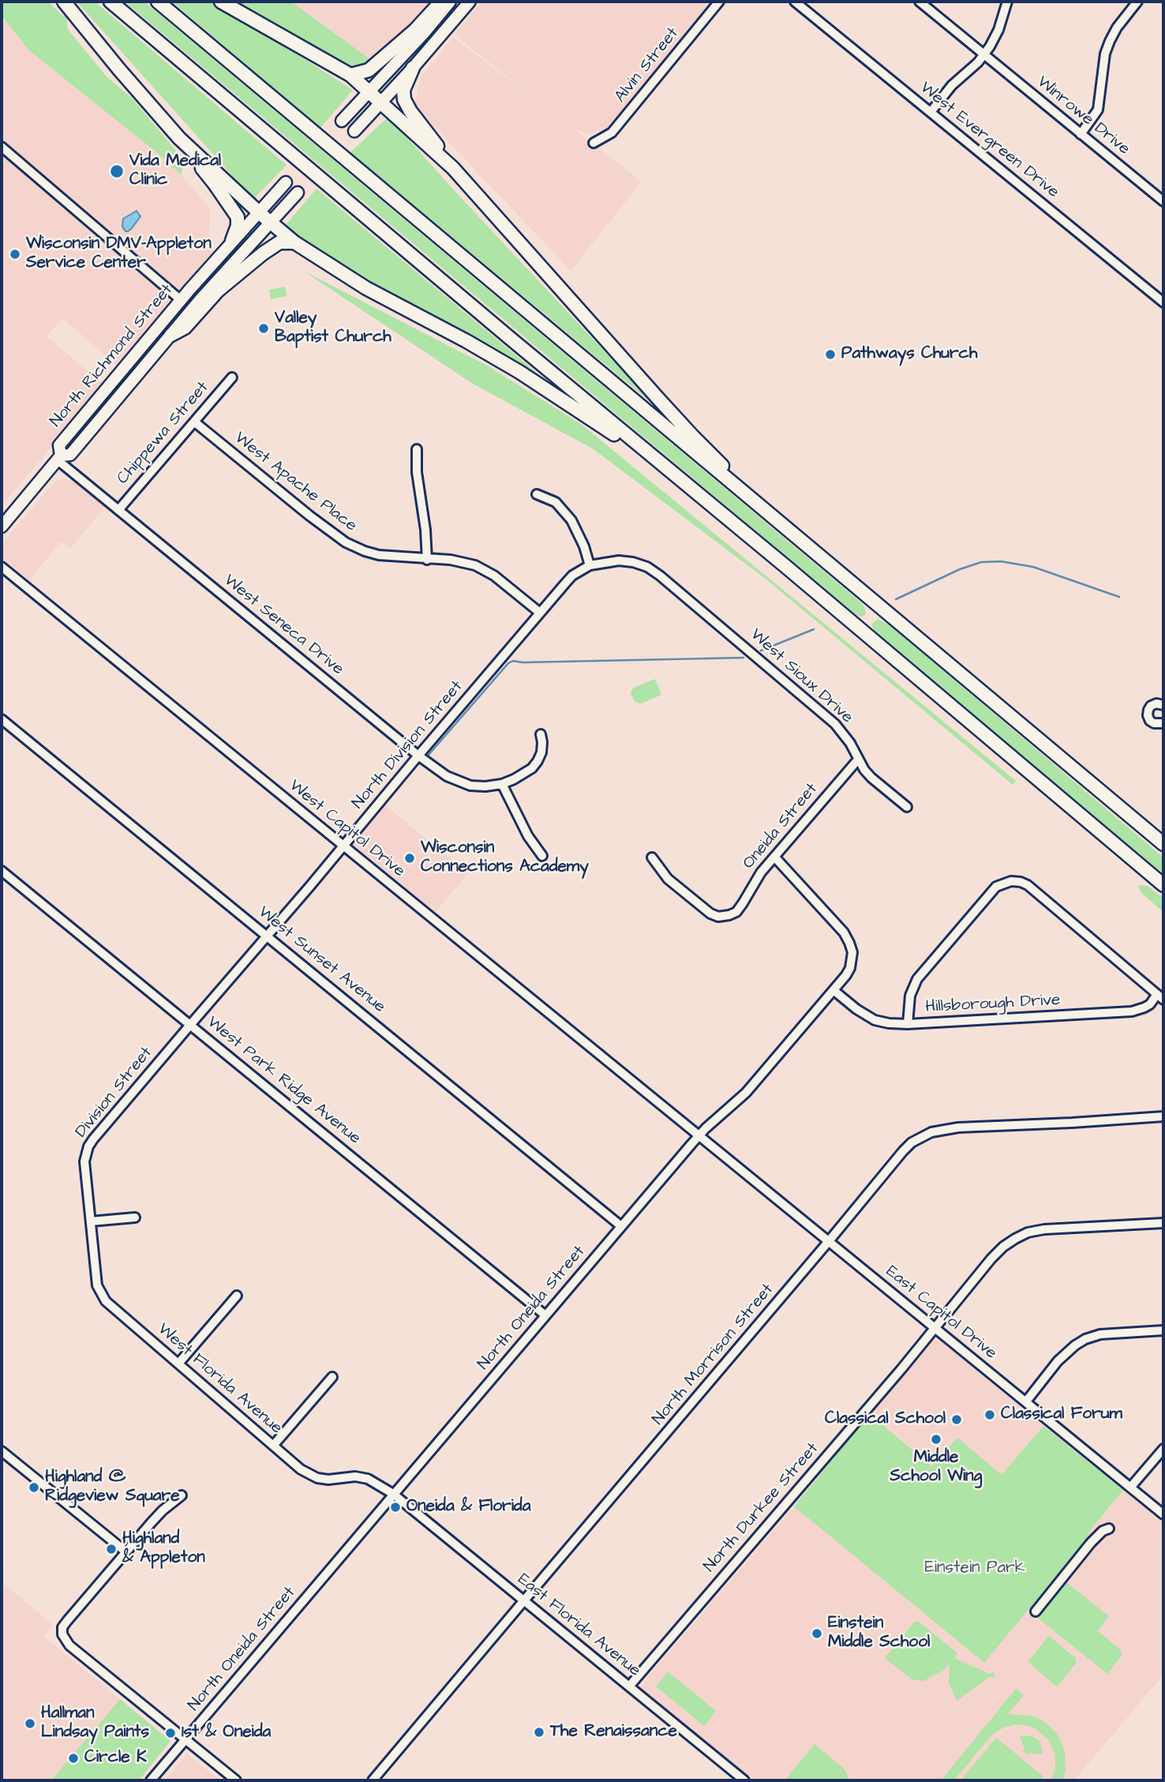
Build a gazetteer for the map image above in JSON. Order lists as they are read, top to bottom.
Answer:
{
  "streets": {
    "main road": ["North Richmond Street"],
    "street": [
      "Alvin Street",
      "Winrowe Drive",
      "West Evergreen Drive",
      "Chippewa Street",
      "West Apache Place",
      "West Seneca Drive",
      "West Sioux Drive",
      "North Division Street",
      "Oneida Street",
      "West Capitol Drive",
      "West Sunset Avenue",
      "Hillsborough Drive",
      "West Park Ridge Avenue",
      "Division Street",
      "North Oneida Street",
      "East Capitol Drive",
      "North Morrison Street",
      "West Florida Avenue",
      "North Durkee Street",
      "East Florida Avenue"
    ]
  },
  "crossings": [
    ["North Richmond Street", "West Seneca Drive"],
    ["Chippewa Street", "West Apache Place"],
    ["Chippewa Street", "West Seneca Drive"],
    ["West Apache Place", "North Division Street"],
    ["West Seneca Drive", "North Division Street"],
    ["West Sioux Drive", "North Division Street"],
    ["West Sioux Drive", "Oneida Street"],
    ["North Division Street", "West Capitol Drive"],
    ["North Division Street", "West Sunset Avenue"],
    ["North Division Street", "West Park Ridge Avenue"],
    ["North Division Street", "Division Street"],
    ["Oneida Street", "North Oneida Street"],
    ["West Capitol Drive", "North Oneida Street"],
    ["West Capitol Drive", "East Capitol Drive"],
    ["West Sunset Avenue", "North Oneida Street"],
    ["Hillsborough Drive", "North Oneida Street"],
    ["West Park Ridge Avenue", "Division Street"],
    ["West Park Ridge Avenue", "North Oneida Street"],
    ["Division Street", "West Florida Avenue"],
    ["North Oneida Street", "East Capitol Drive"],
    ["North Oneida Street", "West Florida Avenue"],
    ["North Oneida Street", "East Florida Avenue"],
    ["East Capitol Drive", "North Morrison Street"],
    ["East Capitol Drive", "North Durkee Street"],
    ["North Morrison Street", "East Florida Avenue"],
    ["West Florida Avenue", "East Florida Avenue"],
    ["North Durkee Street", "East Florida Avenue"]
  ],
  "parks": ["Einstein Park"],
  "places": [
    "Vida Medical Clinic",
    "Wisconsin DMV-Appleton Service Center",
    "Valley Baptist Church",
    "Pathways Church",
    "Wisconsin Connections Academy",
    "Classical Forum",
    "Classical School",
    "Middle School Wing",
    "Highland @ Ridgeview Square",
    "Oneida & Florida",
    "Highland & Appleton",
    "Einstein Middle School",
    "Hallman Lindsay Paints",
    "The Renaissance",
    "1st & Oneida",
    "Circle K"
  ]
}
